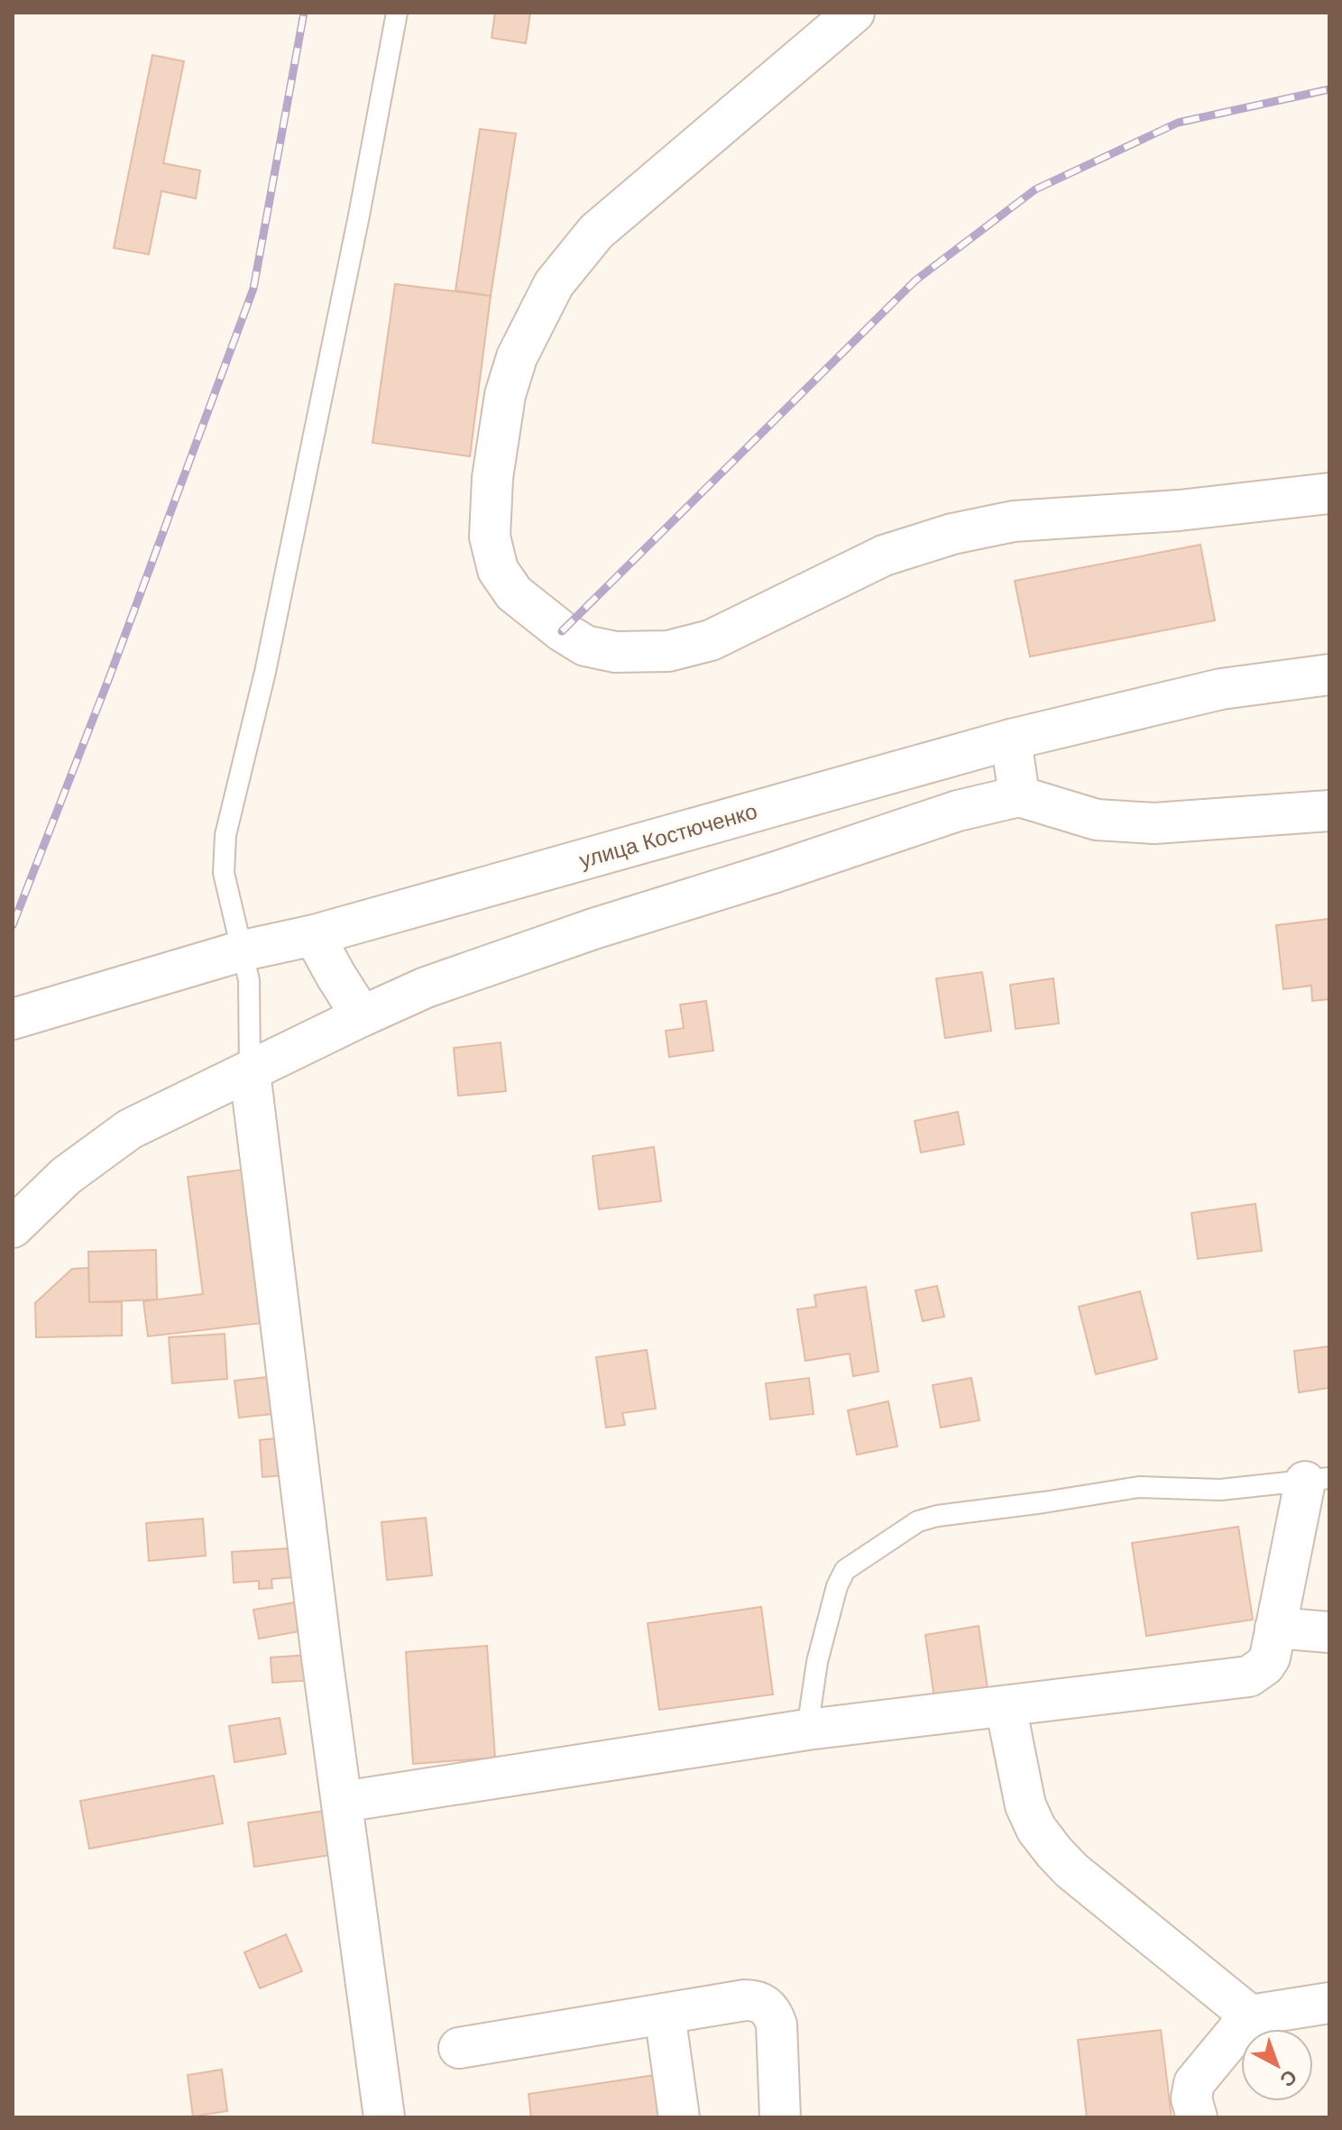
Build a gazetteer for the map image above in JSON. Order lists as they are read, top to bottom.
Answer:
{
  "streets": {
    "street": ["улица Костюченко"]
  },
  "north": "bottom right"
}
